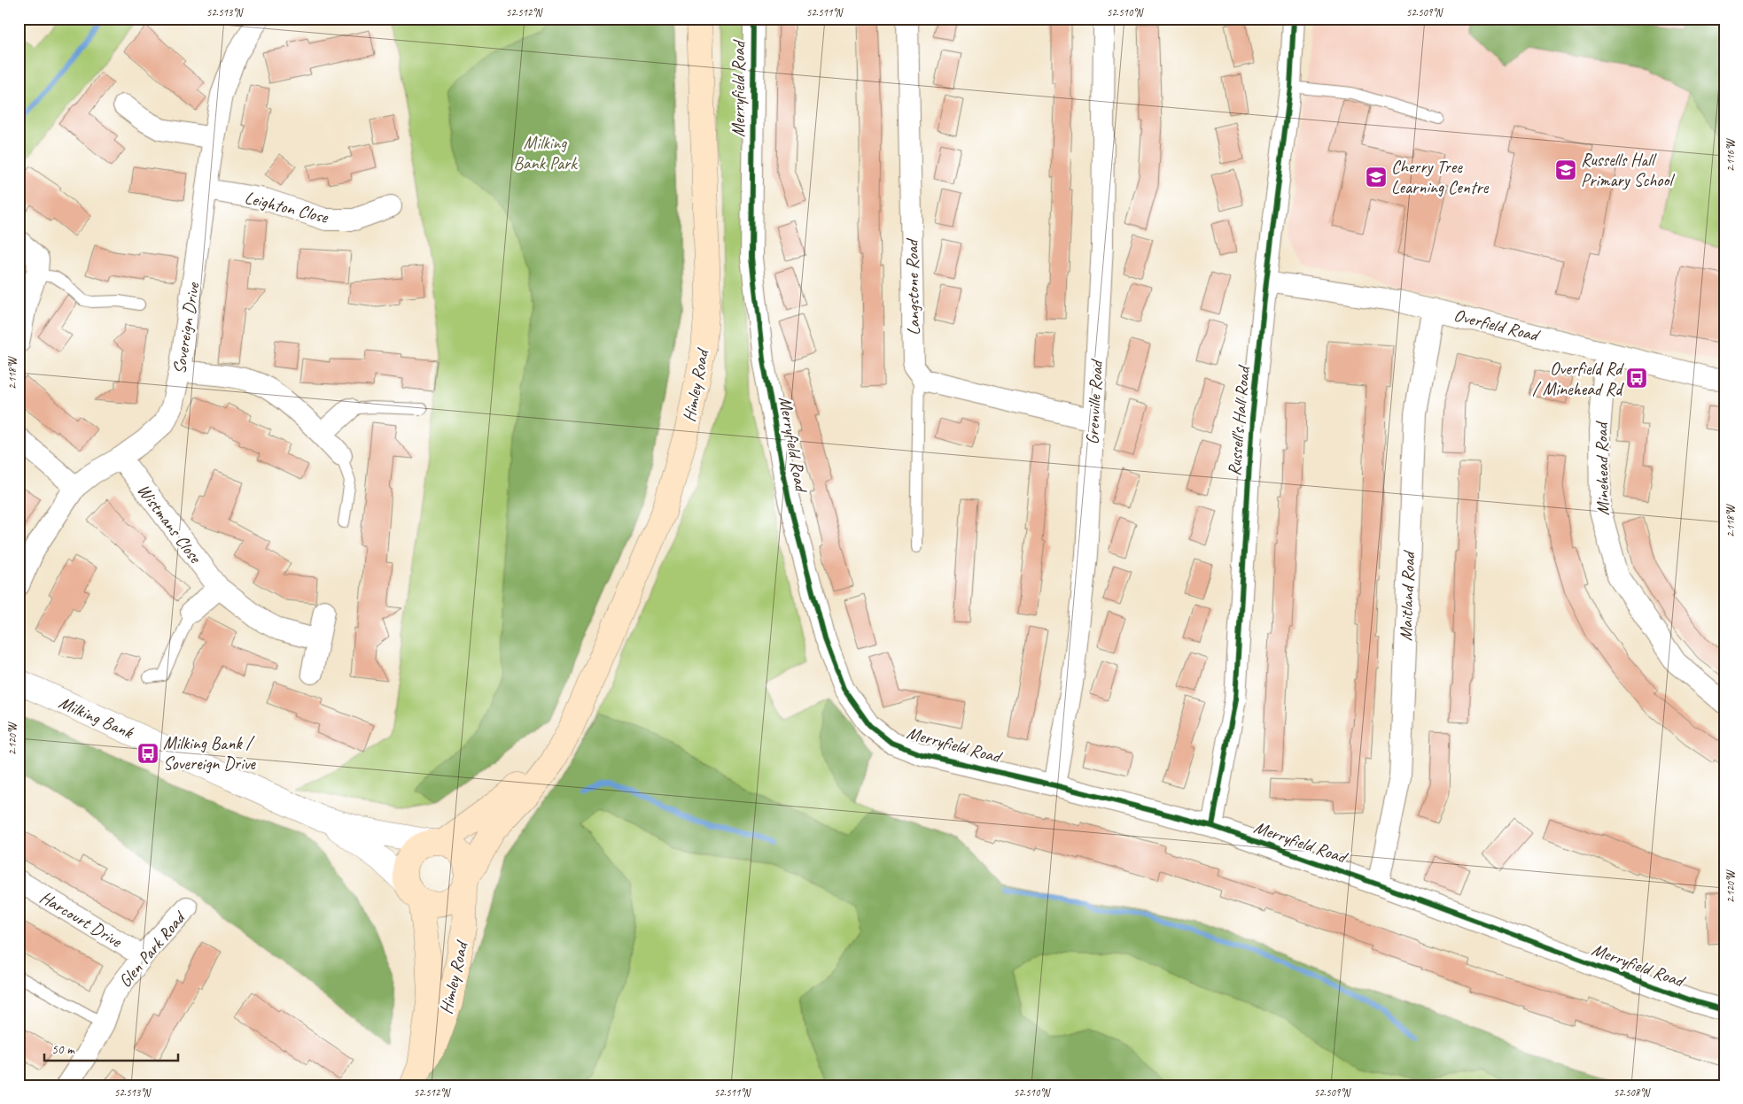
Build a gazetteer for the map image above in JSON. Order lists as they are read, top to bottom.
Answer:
{
  "streets": {
    "main road": ["Himley Road"],
    "street": [
      "Merryfield Road",
      "Leighton Close",
      "Langstone Road",
      "Overfield Road",
      "Sovereign Drive",
      "Grenville Road",
      "Russell's Hall Road",
      "Minehead Road",
      "Wistmans Close",
      "Maitland Road",
      "Milking Bank",
      "Harcourt Drive",
      "Glen Park Road"
    ]
  },
  "crossings": [
    ["Merryfield Road", "Grenville Road"],
    ["Merryfield Road", "Russell's Hall Road"],
    ["Merryfield Road", "Maitland Road"],
    ["Leighton Close", "Sovereign Drive"],
    ["Overfield Road", "Russell's Hall Road"],
    ["Overfield Road", "Minehead Road"],
    ["Overfield Road", "Maitland Road"],
    ["Sovereign Drive", "Wistmans Close"],
    ["Himley Road", "Milking Bank"],
    ["Harcourt Drive", "Glen Park Road"]
  ],
  "parks": ["Milking Bank Park"],
  "places": {
    "school or university": ["Russells Hall Primary School", "Cherry Tree Learning Centre"],
    "bus stop": ["Overfield Rd / Minehead Rd", "Milking Bank / Sovereign Drive"]
  },
  "scale_bar": "50 m",
  "coordinates": [
    "52.513°N",
    "52.512°N",
    "52.511°N",
    "52.510°N",
    "52.509°N",
    "2.116°W",
    "2.118°W",
    "2.120°W",
    "52.508°N"
  ]
}
